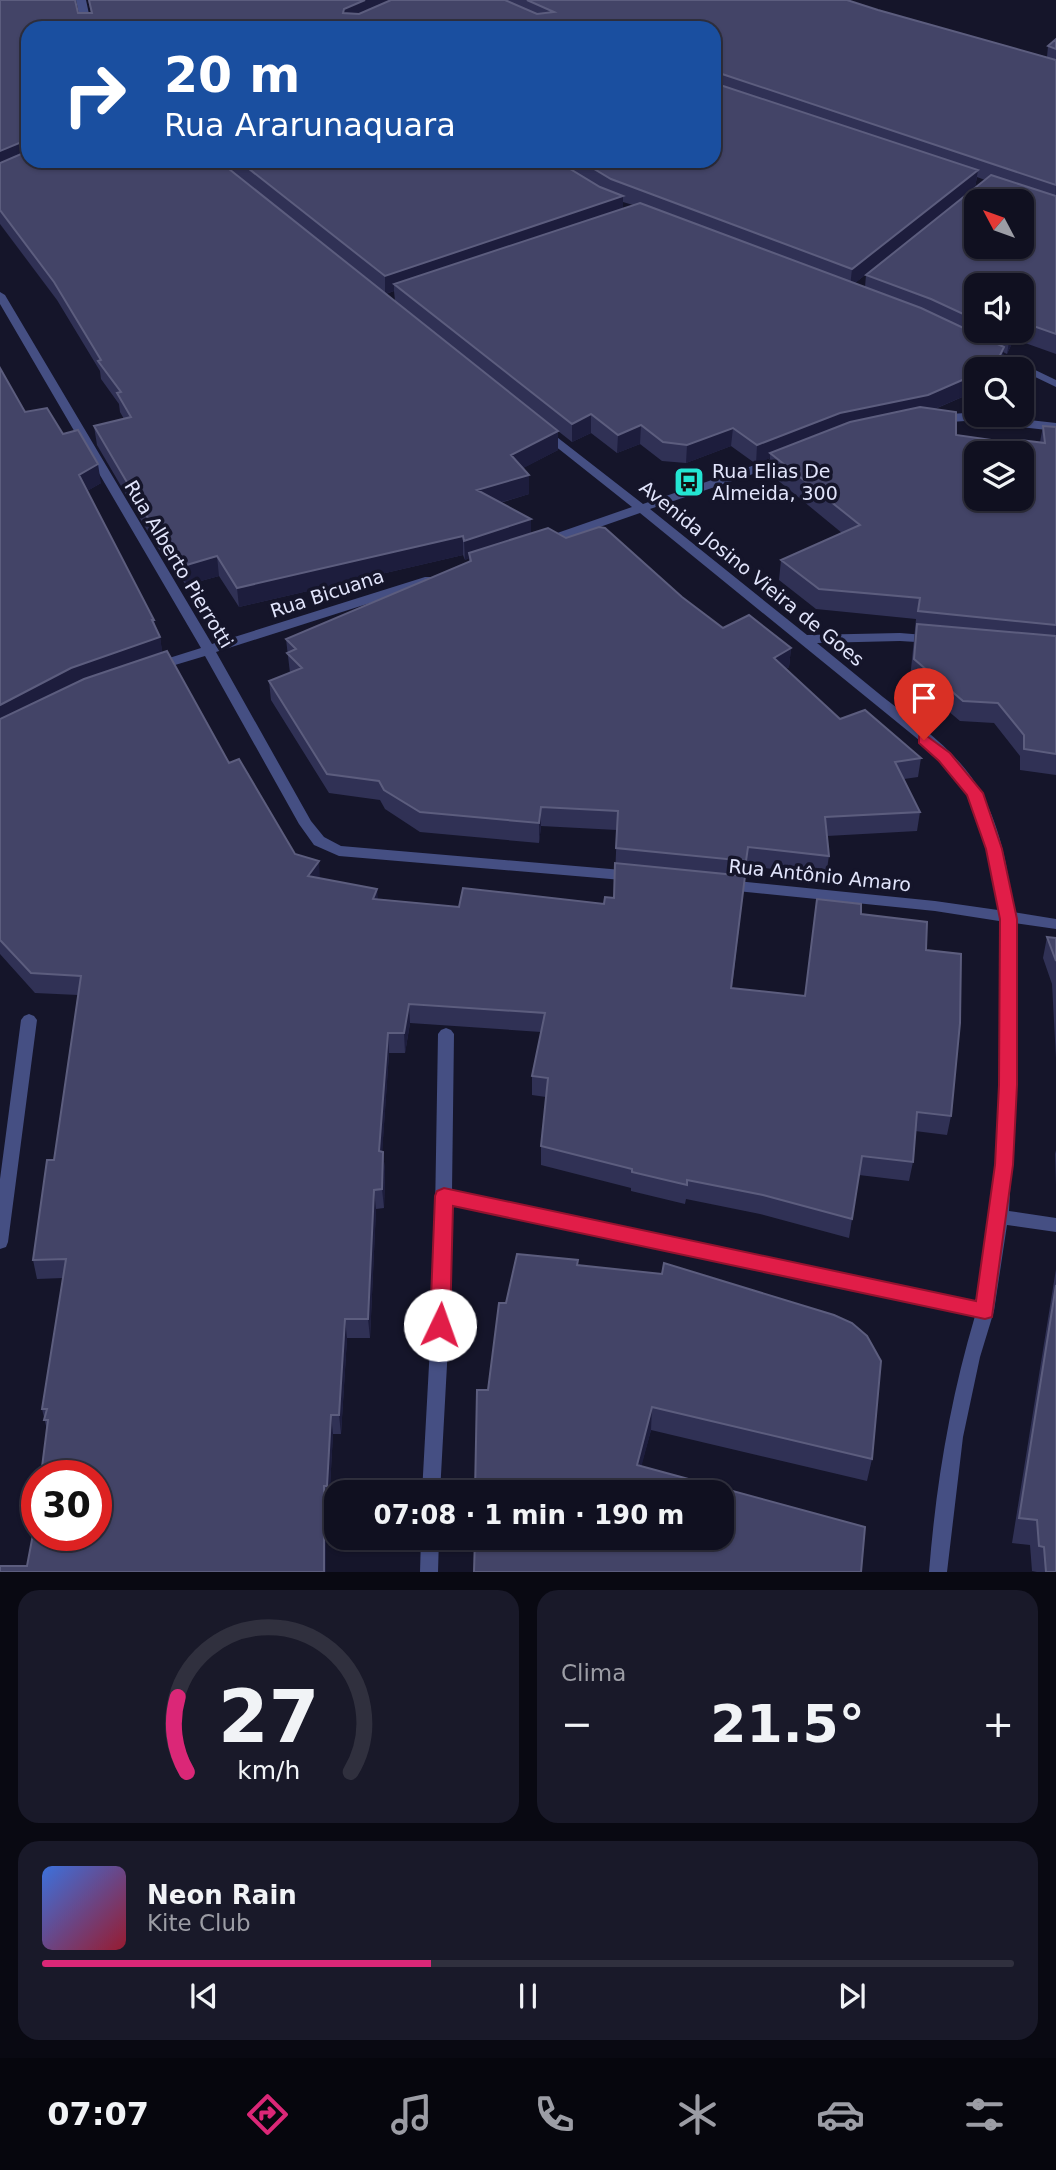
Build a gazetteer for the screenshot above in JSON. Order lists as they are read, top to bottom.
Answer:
{
  "streets": {
    "street": [
      "Rua Alberto Pierrotti",
      "Avenida Josino Vieira de Goes",
      "Rua Bicuana",
      "Rua Antônio Amaro"
    ]
  },
  "crossings": [
    ["Rua Alberto Pierrotti", "Rua Bicuana"],
    ["Avenida Josino Vieira de Goes", "Rua Antônio Amaro"]
  ],
  "places": {
    "bus stop": ["Rua Elias De Almeida, 300"]
  },
  "north": "top left",
  "page": {
    "turn": ["20 m", "Rua Ararunaquara"],
    "limit": "30",
    "trip": "07:08 · 1 min · 190 m",
    "tile": "Clima",
    "heat": ["−", "21.5°", "+"],
    "song": ["Neon Rain", "Kite Club"],
    "tabs": "07:07",
    "gauge": ["27", "km/h"]
  }
}
